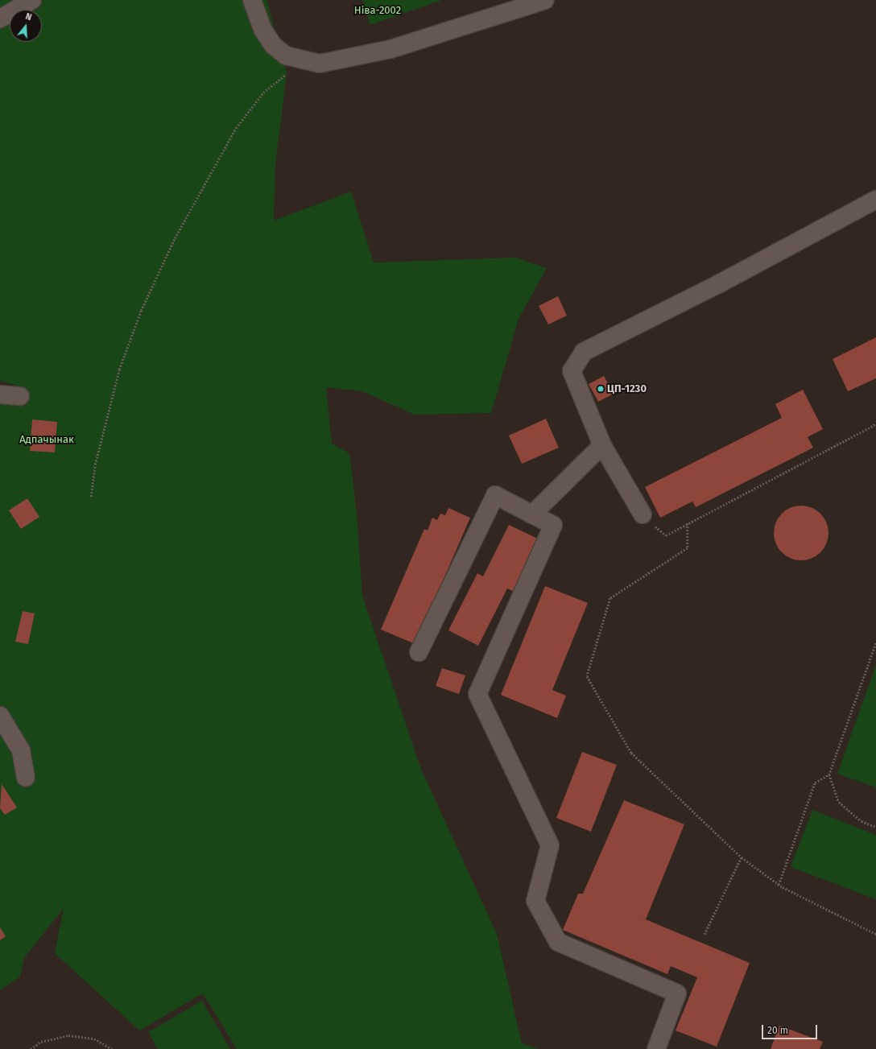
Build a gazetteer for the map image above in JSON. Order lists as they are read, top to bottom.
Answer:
{
  "parks": ["Ніва-2002", "Адпачынак"],
  "places": ["ЦП-1230"],
  "scale_bar": "20 m",
  "north": "top"
}
